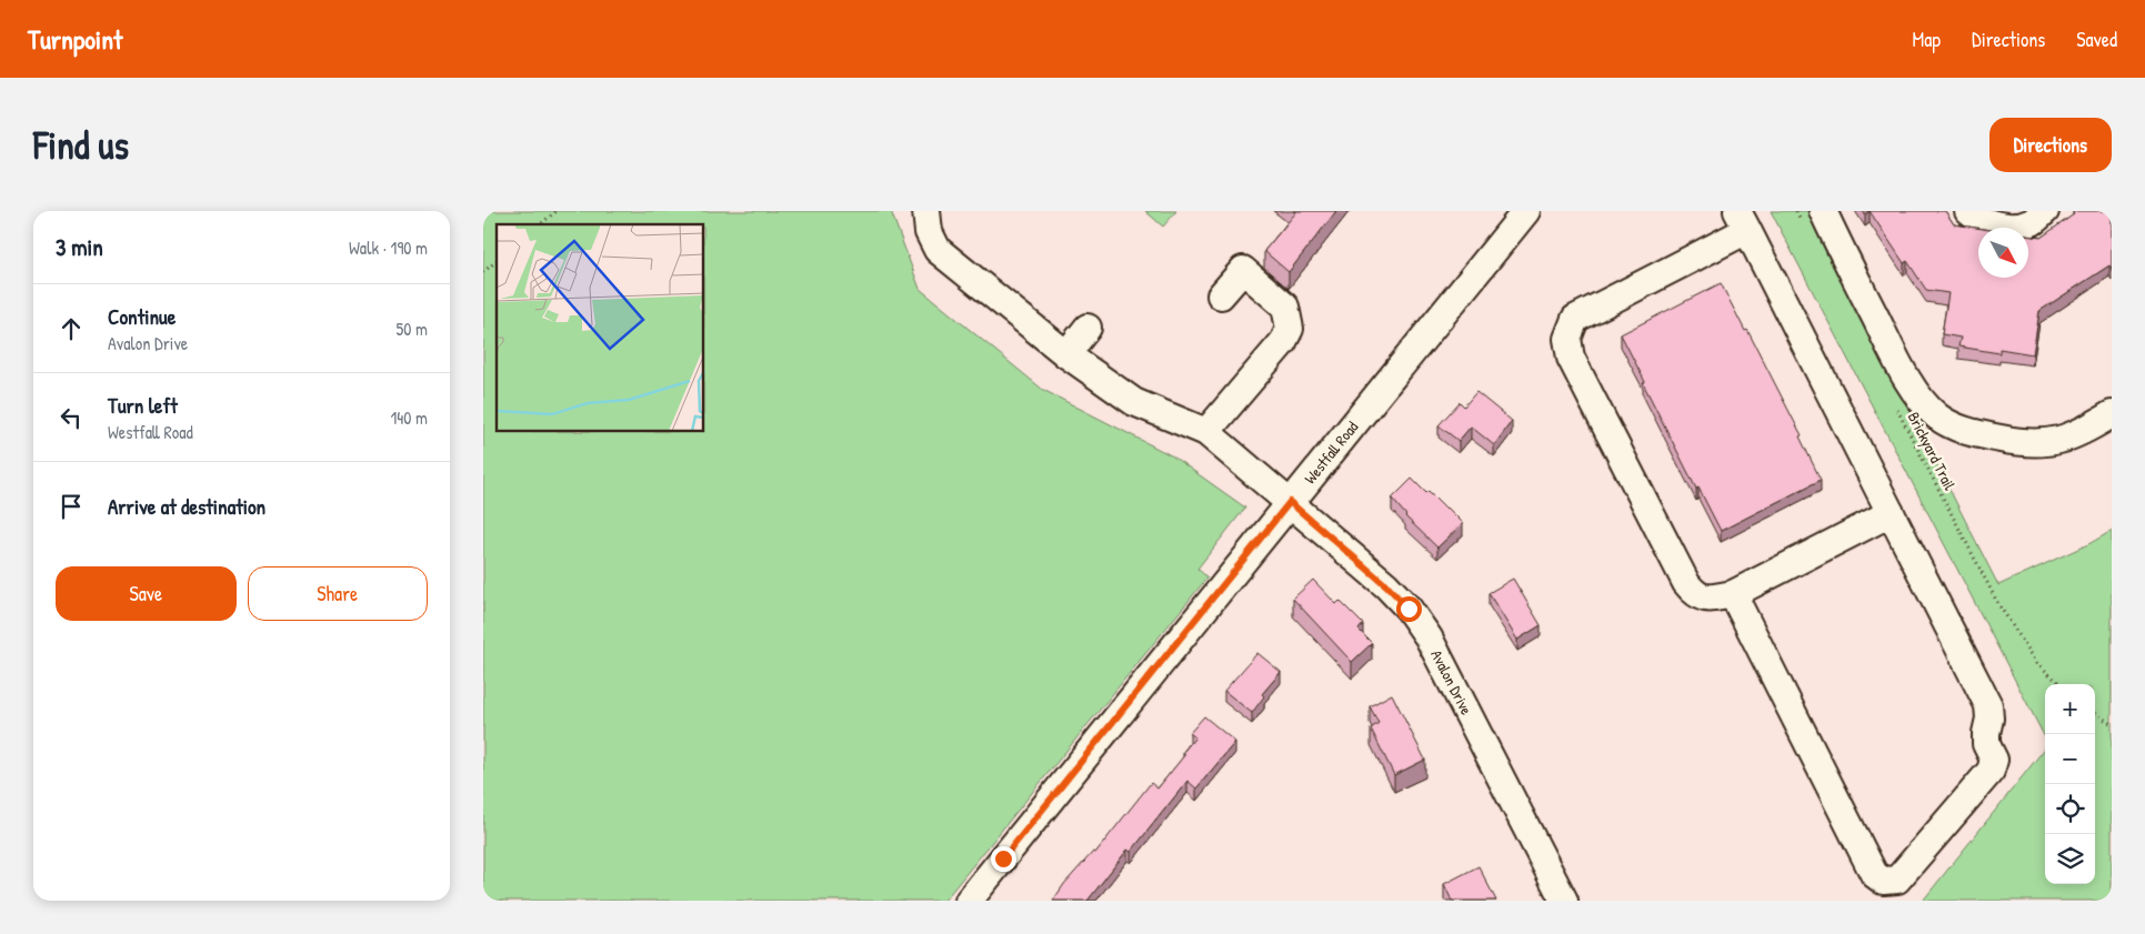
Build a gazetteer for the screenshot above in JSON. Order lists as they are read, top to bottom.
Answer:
{
  "streets": {
    "street": ["Westfall Road", "Avalon Drive"],
    "path": ["Brickyard Trail"]
  },
  "crossings": [
    ["Westfall Road", "Avalon Drive"]
  ],
  "north": "bottom right",
  "page": {
    "header": "Turnpoint",
    "nav": ["Map", "Directions", "Saved"],
    "buttons": [
      "Directions",
      ["Save", "Share"]
    ],
    "title": "Find us",
    "heading": ["3 min", "Walk · 190 m"],
    "list": [
      ["Continue", "Avalon Drive", "50 m"],
      ["Turn left", "Westfall Road", "140 m"],
      "Arrive at destination"
    ],
    "map_buttons": ["+", "−"]
  }
}
